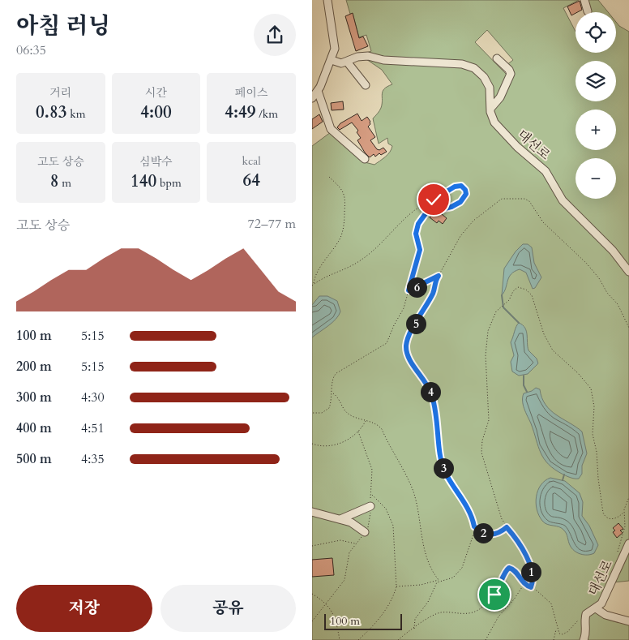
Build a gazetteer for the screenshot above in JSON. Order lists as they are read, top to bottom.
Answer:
{
  "streets": {
    "lane": ["대선로"]
  },
  "scale_bar": "100 m",
  "page": {
    "heading": ["아침 러닝", "06:35"],
    "map_buttons": ["+", "−"],
    "stats": [
      ["거리", "0.83 km"],
      ["시간", "4:00"],
      ["페이스", "4:49 /km"],
      ["고도 상승", "8 m"],
      ["심박수", "140 bpm"],
      ["kcal", "64"]
    ],
    "chart": ["고도 상승", "72–77 m"],
    "pins": [
      "6",
      "5",
      "4",
      "3",
      "2",
      "1"
    ],
    "list": [
      {
        "name": "100 m",
        "note": "5:15"
      },
      {
        "name": "200 m",
        "note": "5:15"
      },
      {
        "name": "300 m",
        "note": "4:30"
      },
      {
        "name": "400 m",
        "note": "4:51"
      },
      {
        "name": "500 m",
        "note": "4:35"
      }
    ],
    "buttons": ["저장", "공유"],
    "scale": "100 m"
  }
}
